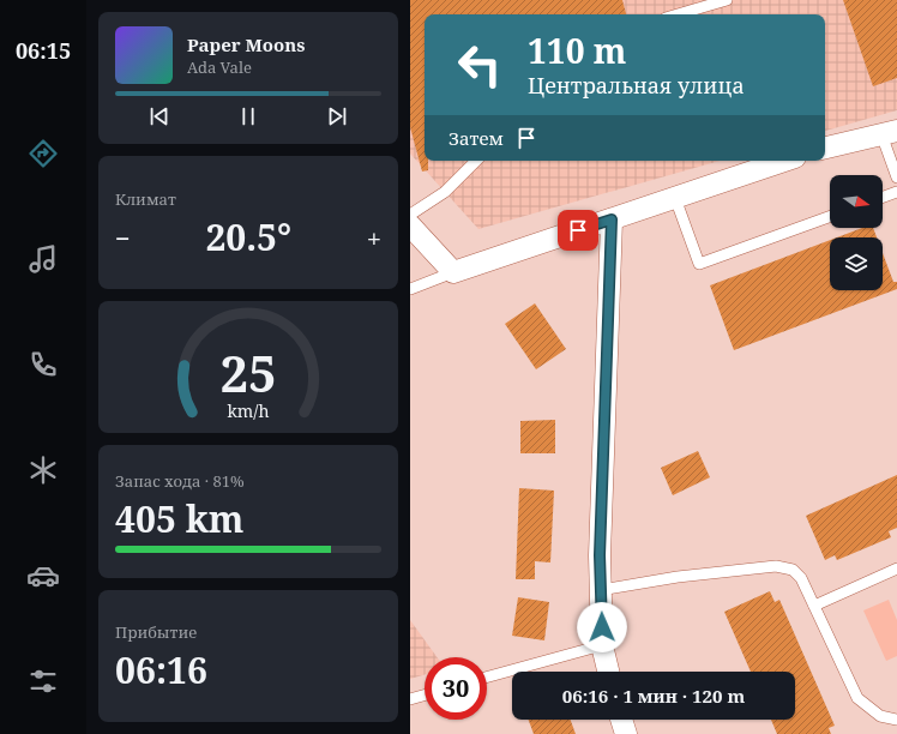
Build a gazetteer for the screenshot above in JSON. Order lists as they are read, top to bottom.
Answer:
{
  "north": "right",
  "page": {
    "tabs": "06:15",
    "turn": ["110 m", "Центральная улица"],
    "song": ["Paper Moons", "Ada Vale"],
    "then": "Затем",
    "tile": [
      "Климат",
      ["Запас хода · 81%", "405 km"],
      ["Прибытие", "06:16"]
    ],
    "heat": ["−", "20.5°", "+"],
    "limit": "30",
    "trip": "06:16 · 1 мин · 120 m",
    "gauge": ["25", "km/h"]
  }
}
